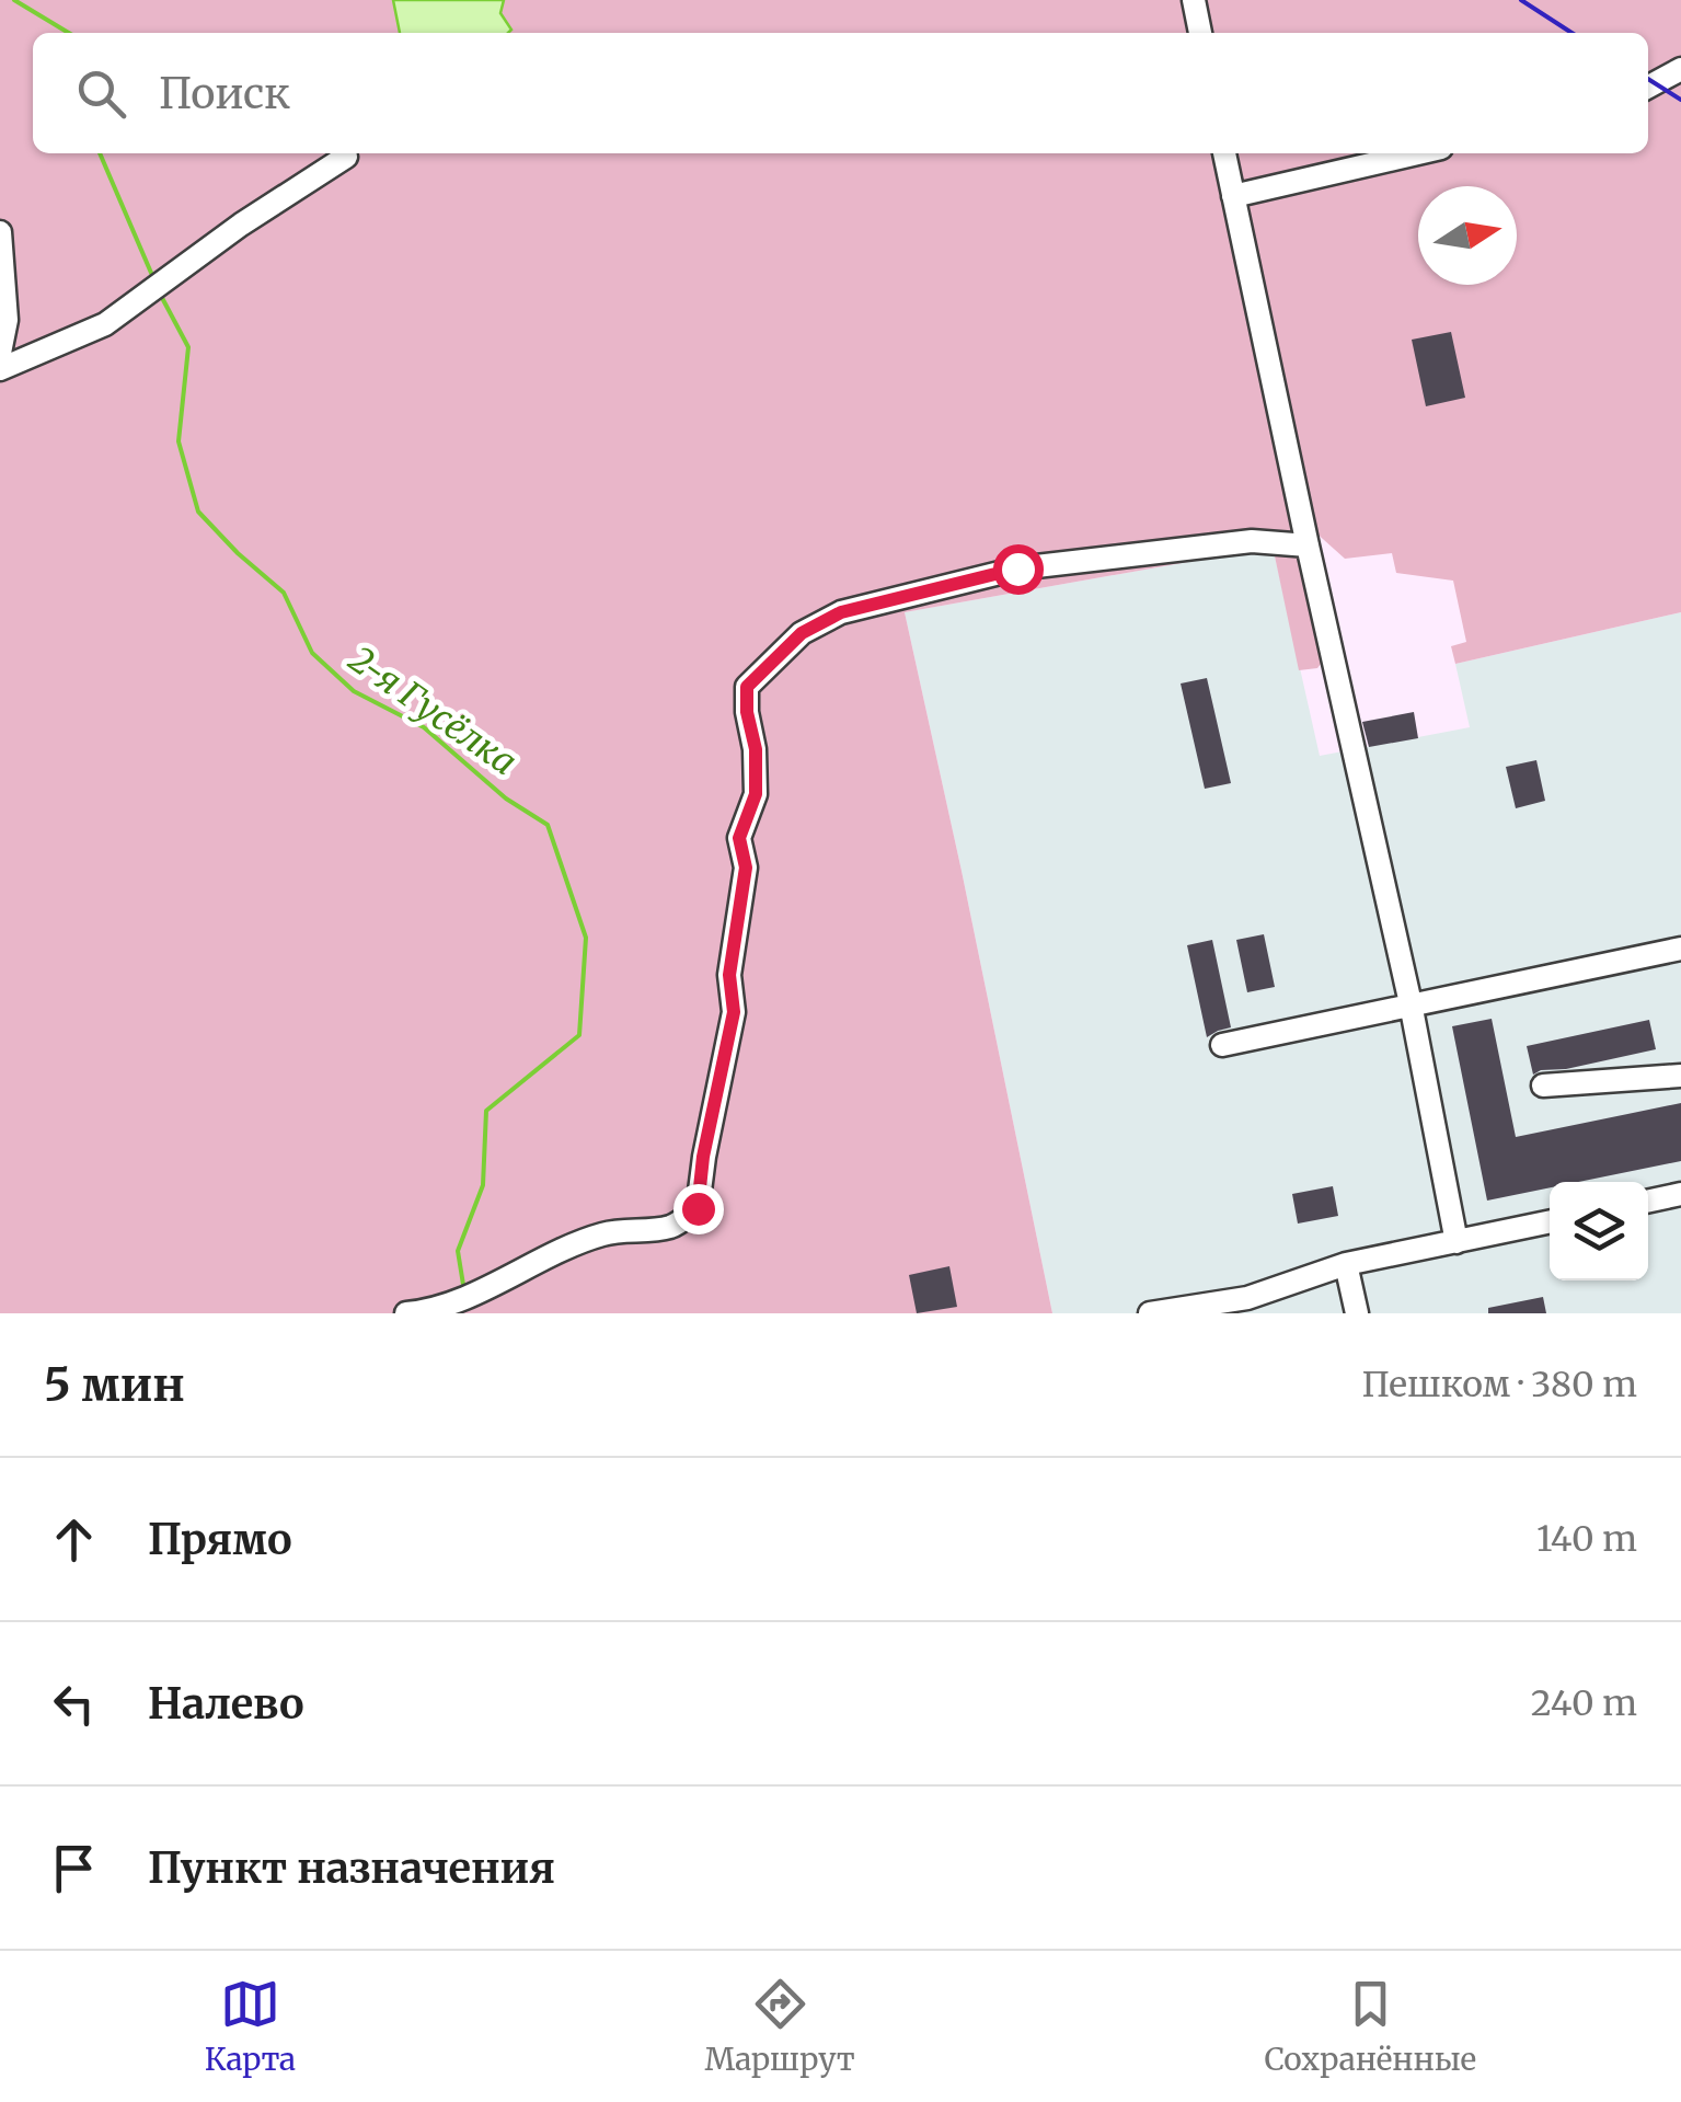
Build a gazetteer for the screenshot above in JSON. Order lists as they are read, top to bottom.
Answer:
{
  "water": ["2-я Гусёлка"],
  "north": "right",
  "page": {
    "search": "Поиск",
    "heading": ["5 мин", "Пешком · 380 m"],
    "list": [
      ["Прямо", "140 m"],
      ["Налево", "240 m"],
      "Пункт назначения"
    ],
    "nav": ["Карта", "Маршрут", "Сохранённые"]
  }
}
